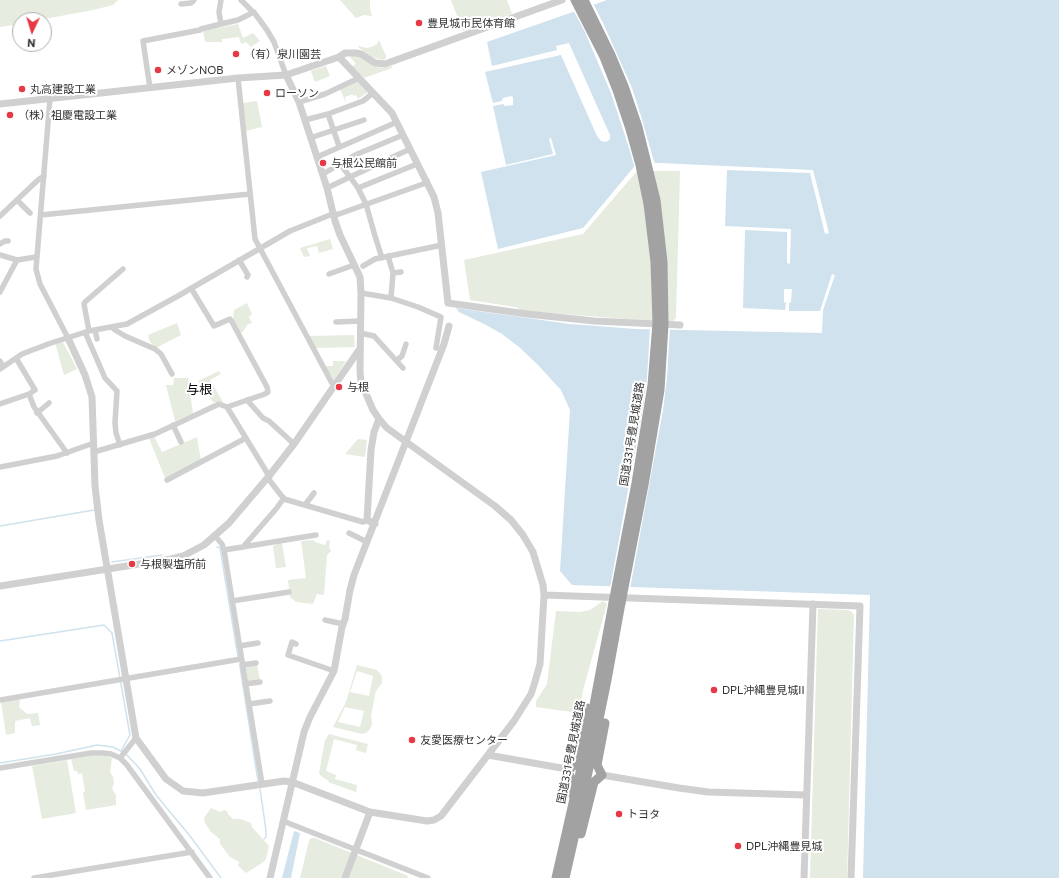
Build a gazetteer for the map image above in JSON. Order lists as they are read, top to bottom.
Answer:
{
  "streets": {
    "highway": ["国道331号豊見城道路"]
  },
  "districts": ["与根"],
  "places": [
    "豊見城市民体育館",
    "（有）泉川園芸",
    "メゾンNOB",
    "丸高建設工業",
    "ローソン",
    "（株）祖慶電設工業",
    "与根公民館前",
    "与根",
    "与根製塩所前",
    "DPL沖縄豊見城II",
    "友愛医療センター",
    "トヨタ",
    "DPL沖縄豊見城"
  ],
  "north": "bottom"
}
